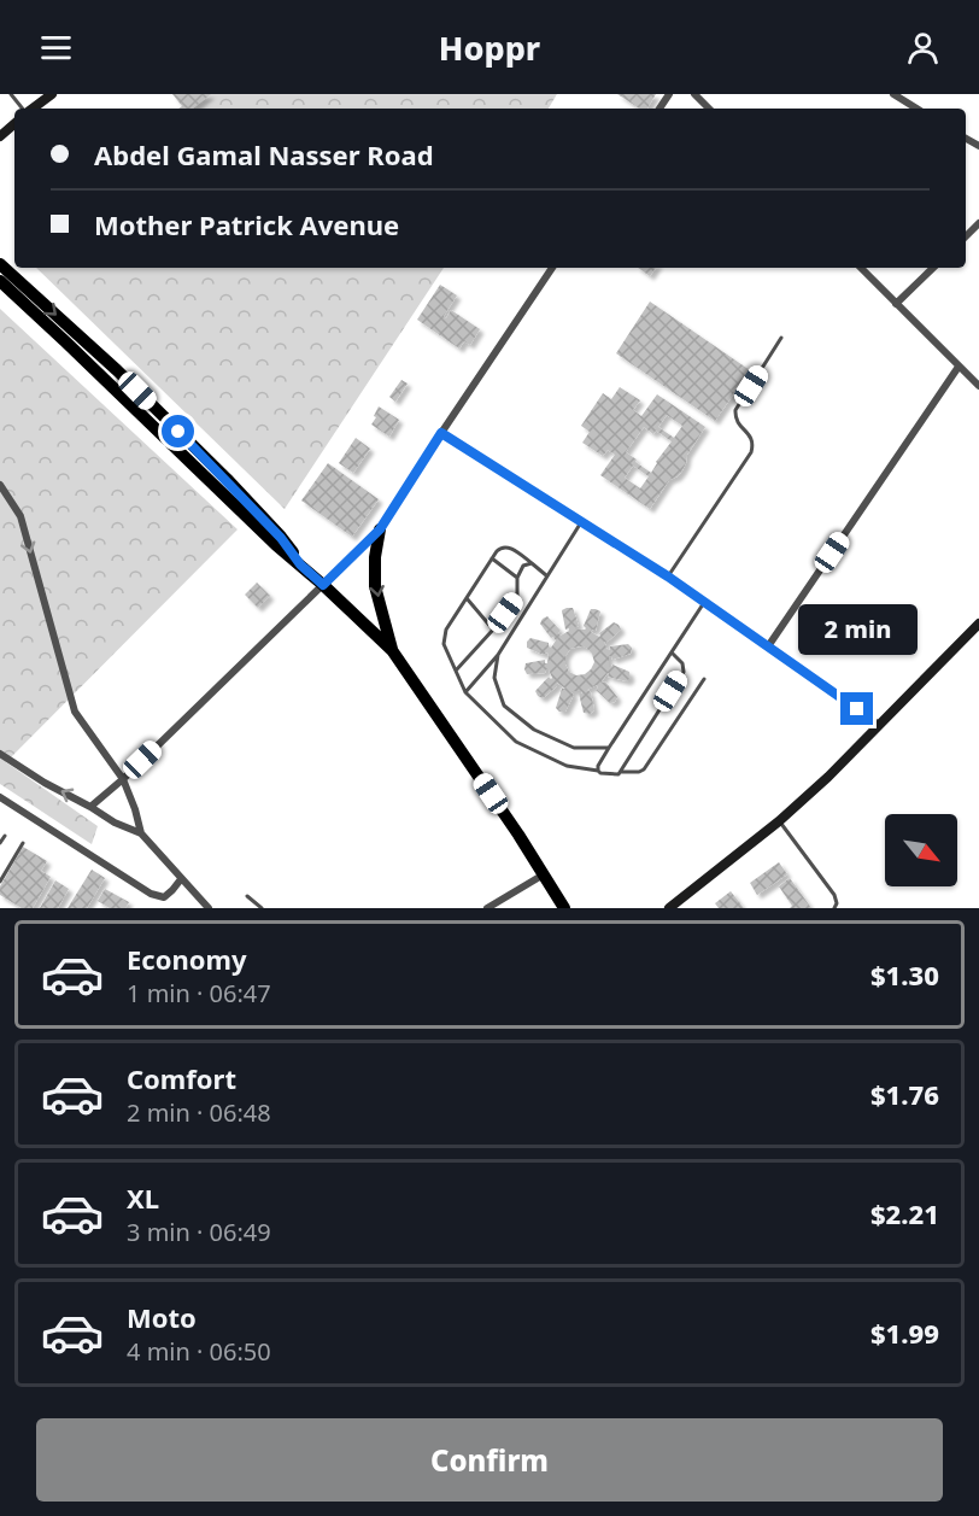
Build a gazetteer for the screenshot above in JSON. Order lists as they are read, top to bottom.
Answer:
{
  "north": "bottom right",
  "page": {
    "header": "Hoppr",
    "banner": ["Abdel Gamal Nasser Road", "Mother Patrick Avenue"],
    "bubble": "2 min",
    "list": [
      {
        "name": "Economy",
        "note": "1 min · 06:47",
        "value": "$1.30"
      },
      {
        "name": "Comfort",
        "note": "2 min · 06:48",
        "value": "$1.76"
      },
      {
        "name": "XL",
        "note": "3 min · 06:49",
        "value": "$2.21"
      },
      {
        "name": "Moto",
        "note": "4 min · 06:50",
        "value": "$1.99"
      }
    ],
    "buttons": "Confirm"
  }
}
